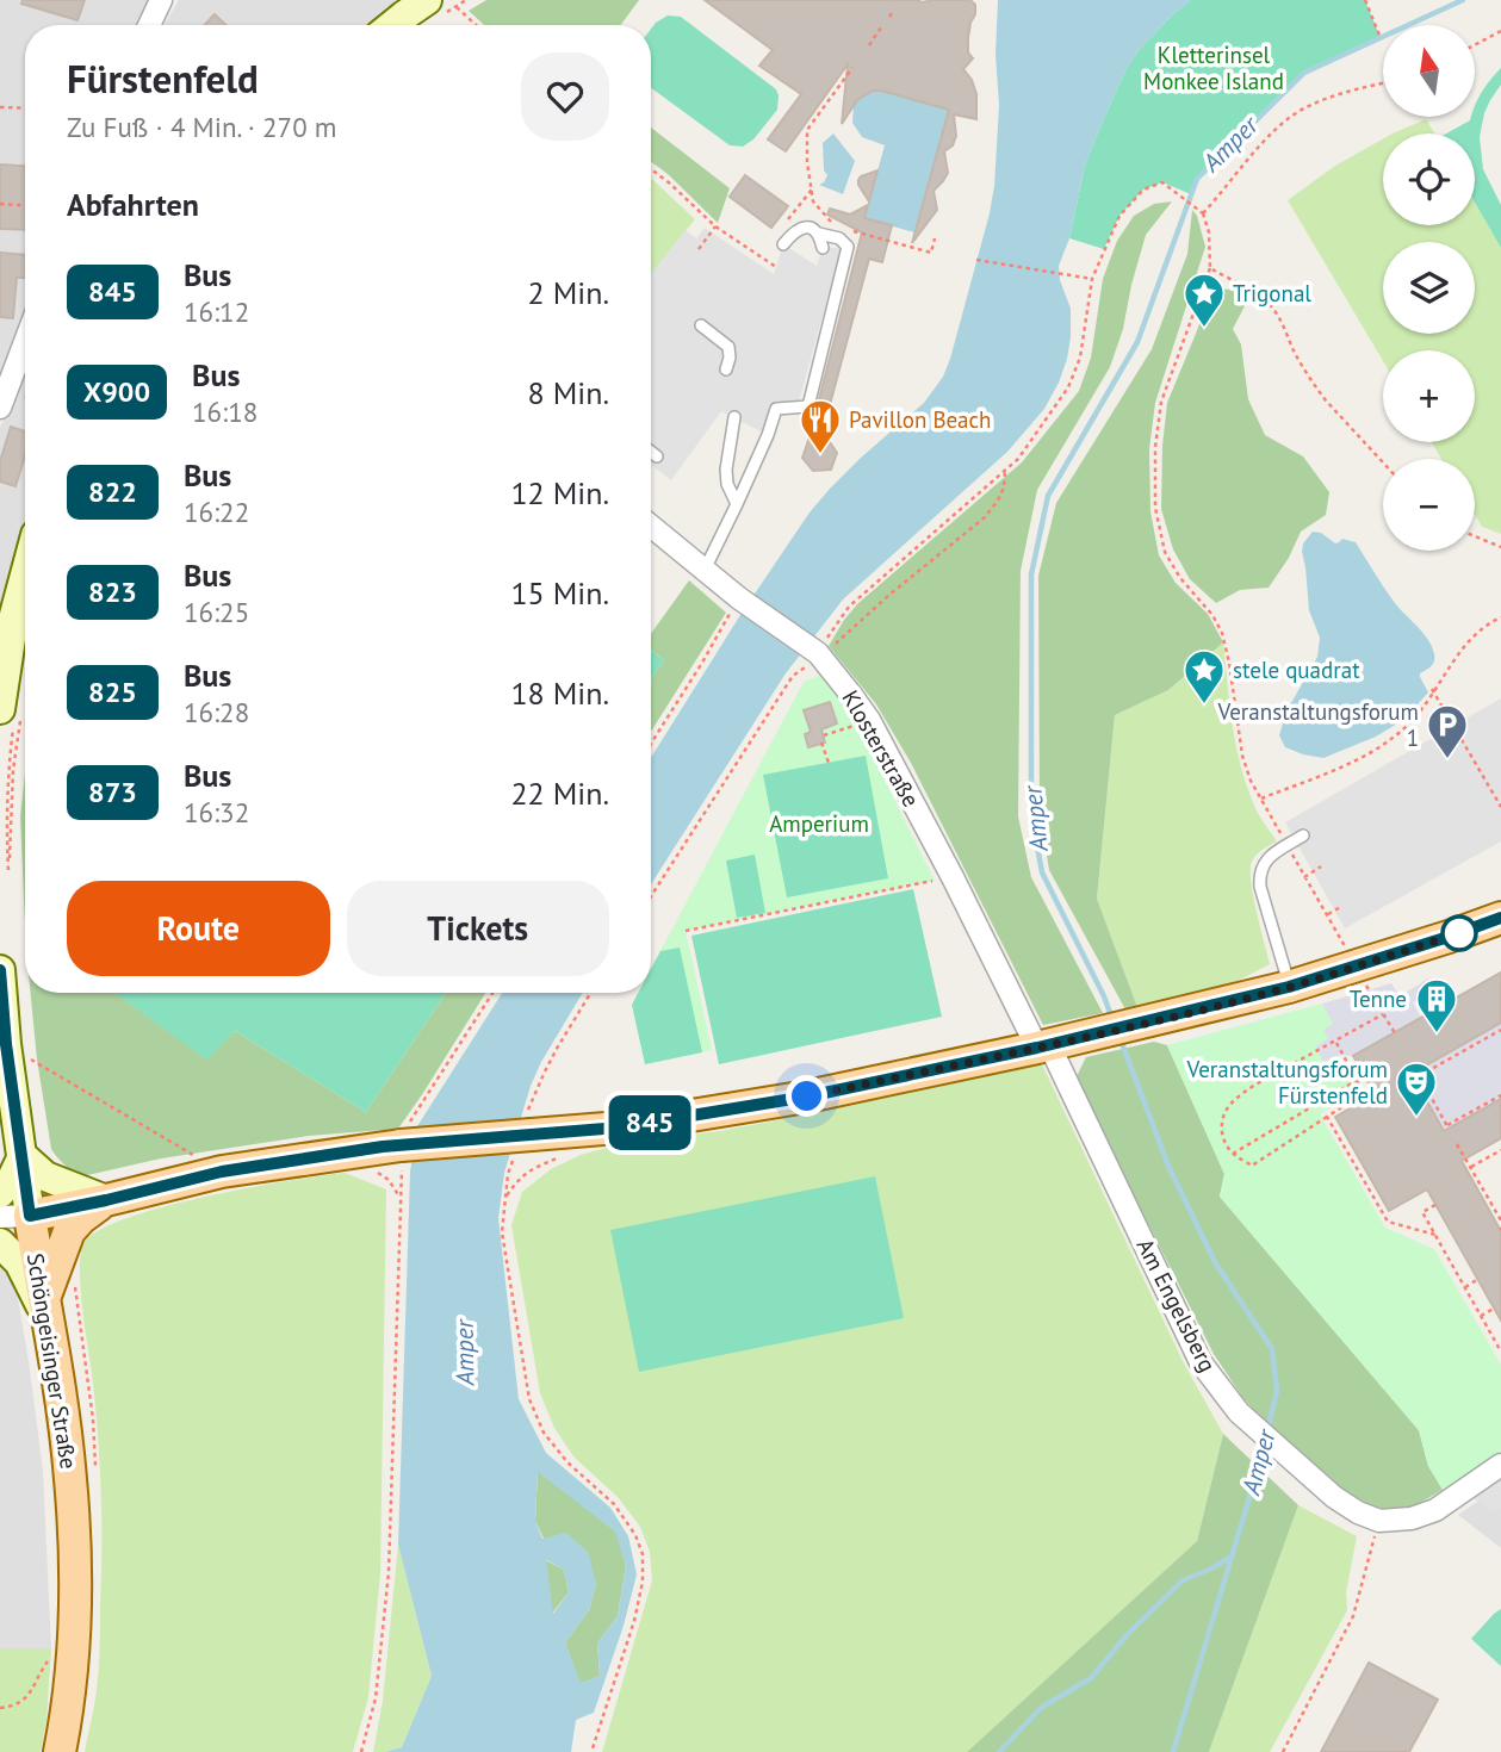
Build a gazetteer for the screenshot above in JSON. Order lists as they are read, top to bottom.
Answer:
{
  "streets": {
    "main road": ["Schöngeisinger Straße"],
    "street": ["Klosterstraße", "Am Engelsberg"]
  },
  "crossings": [
    ["Klosterstraße", "Am Engelsberg"]
  ],
  "water": ["Amper"],
  "parks": ["Kletterinsel Monkee Island", "Amperium"],
  "places": {
    "place": ["Trigonal", "stele quadrat"],
    "restaurant": ["Pavillon Beach"],
    "parking": ["Veranstaltungsforum 1"],
    "building": ["Tenne"],
    "theatre": ["Veranstaltungsforum Fürstenfeld"]
  },
  "lines": ["bus line 845"],
  "north": "top",
  "page": {
    "on_map": "845",
    "map_buttons": ["+", "−"],
    "heading": [
      ["Fürstenfeld", "Zu Fuß · 4 Min. · 270 m"],
      "Abfahrten"
    ],
    "list": [
      {
        "mark": "845",
        "name": "Bus",
        "note": "16:12",
        "value": "2 Min."
      },
      {
        "mark": "X900",
        "name": "Bus",
        "note": "16:18",
        "value": "8 Min."
      },
      {
        "mark": "822",
        "name": "Bus",
        "note": "16:22",
        "value": "12 Min."
      },
      {
        "mark": "823",
        "name": "Bus",
        "note": "16:25",
        "value": "15 Min."
      },
      {
        "mark": "825",
        "name": "Bus",
        "note": "16:28",
        "value": "18 Min."
      },
      {
        "mark": "873",
        "name": "Bus",
        "note": "16:32",
        "value": "22 Min."
      }
    ],
    "buttons": ["Route", "Tickets"]
  }
}
